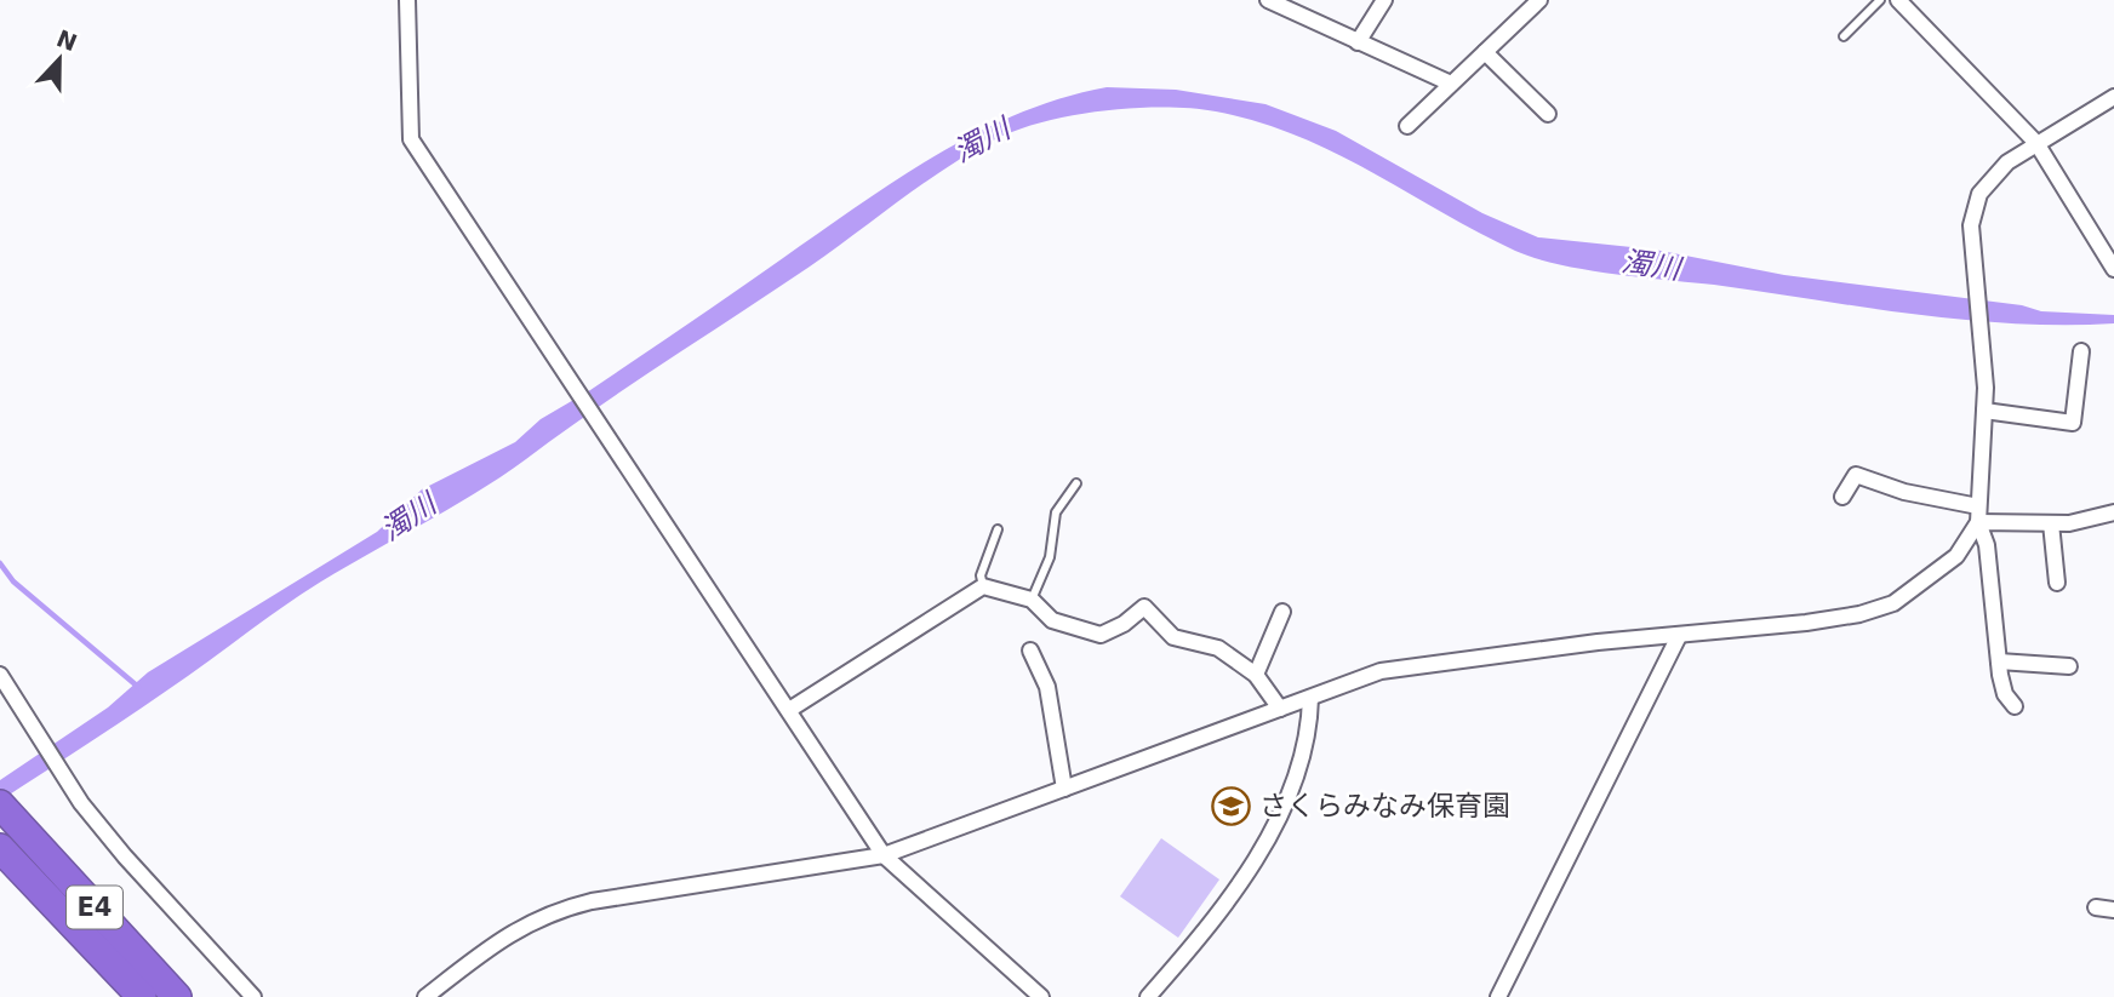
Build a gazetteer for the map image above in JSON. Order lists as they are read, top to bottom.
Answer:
{
  "streets": {
    "highway": ["E4"]
  },
  "water": ["濁川"],
  "places": {
    "school or university": ["さくらみなみ保育園"]
  },
  "north": "top"
}
